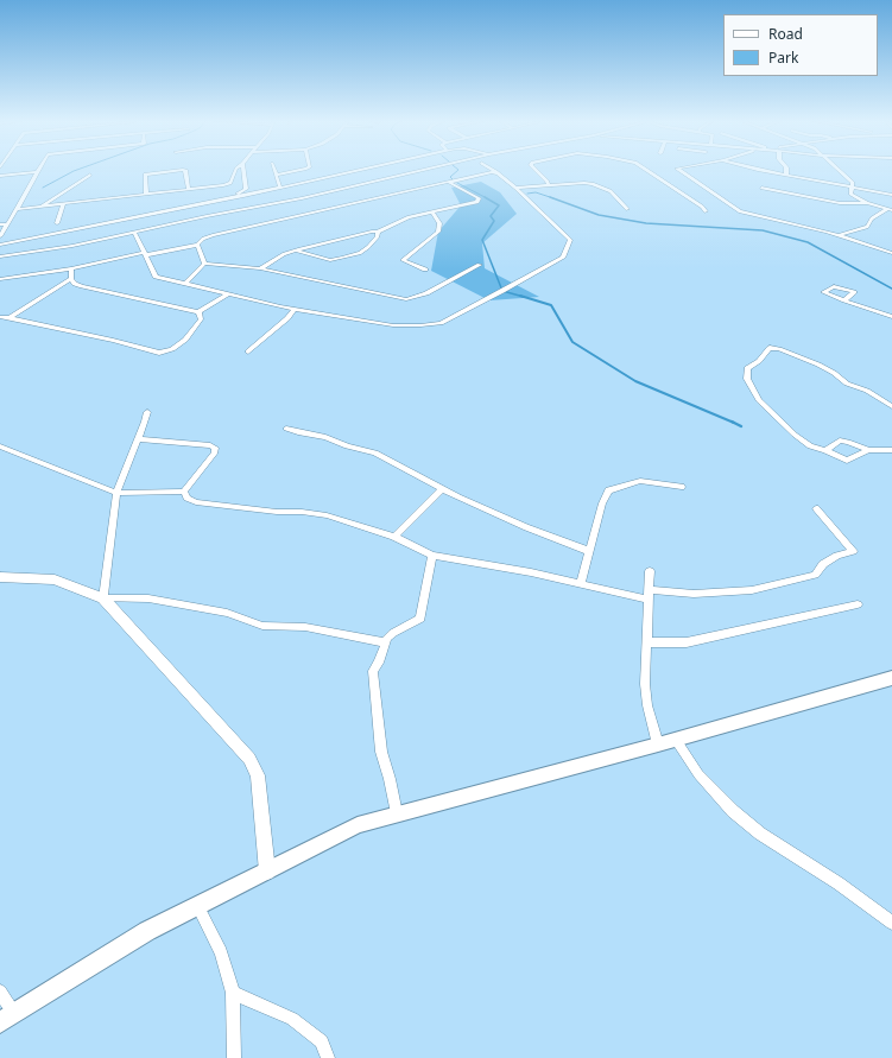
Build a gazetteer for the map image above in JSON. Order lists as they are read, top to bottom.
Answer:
{
  "legend": ["Road", "Park"]
}
